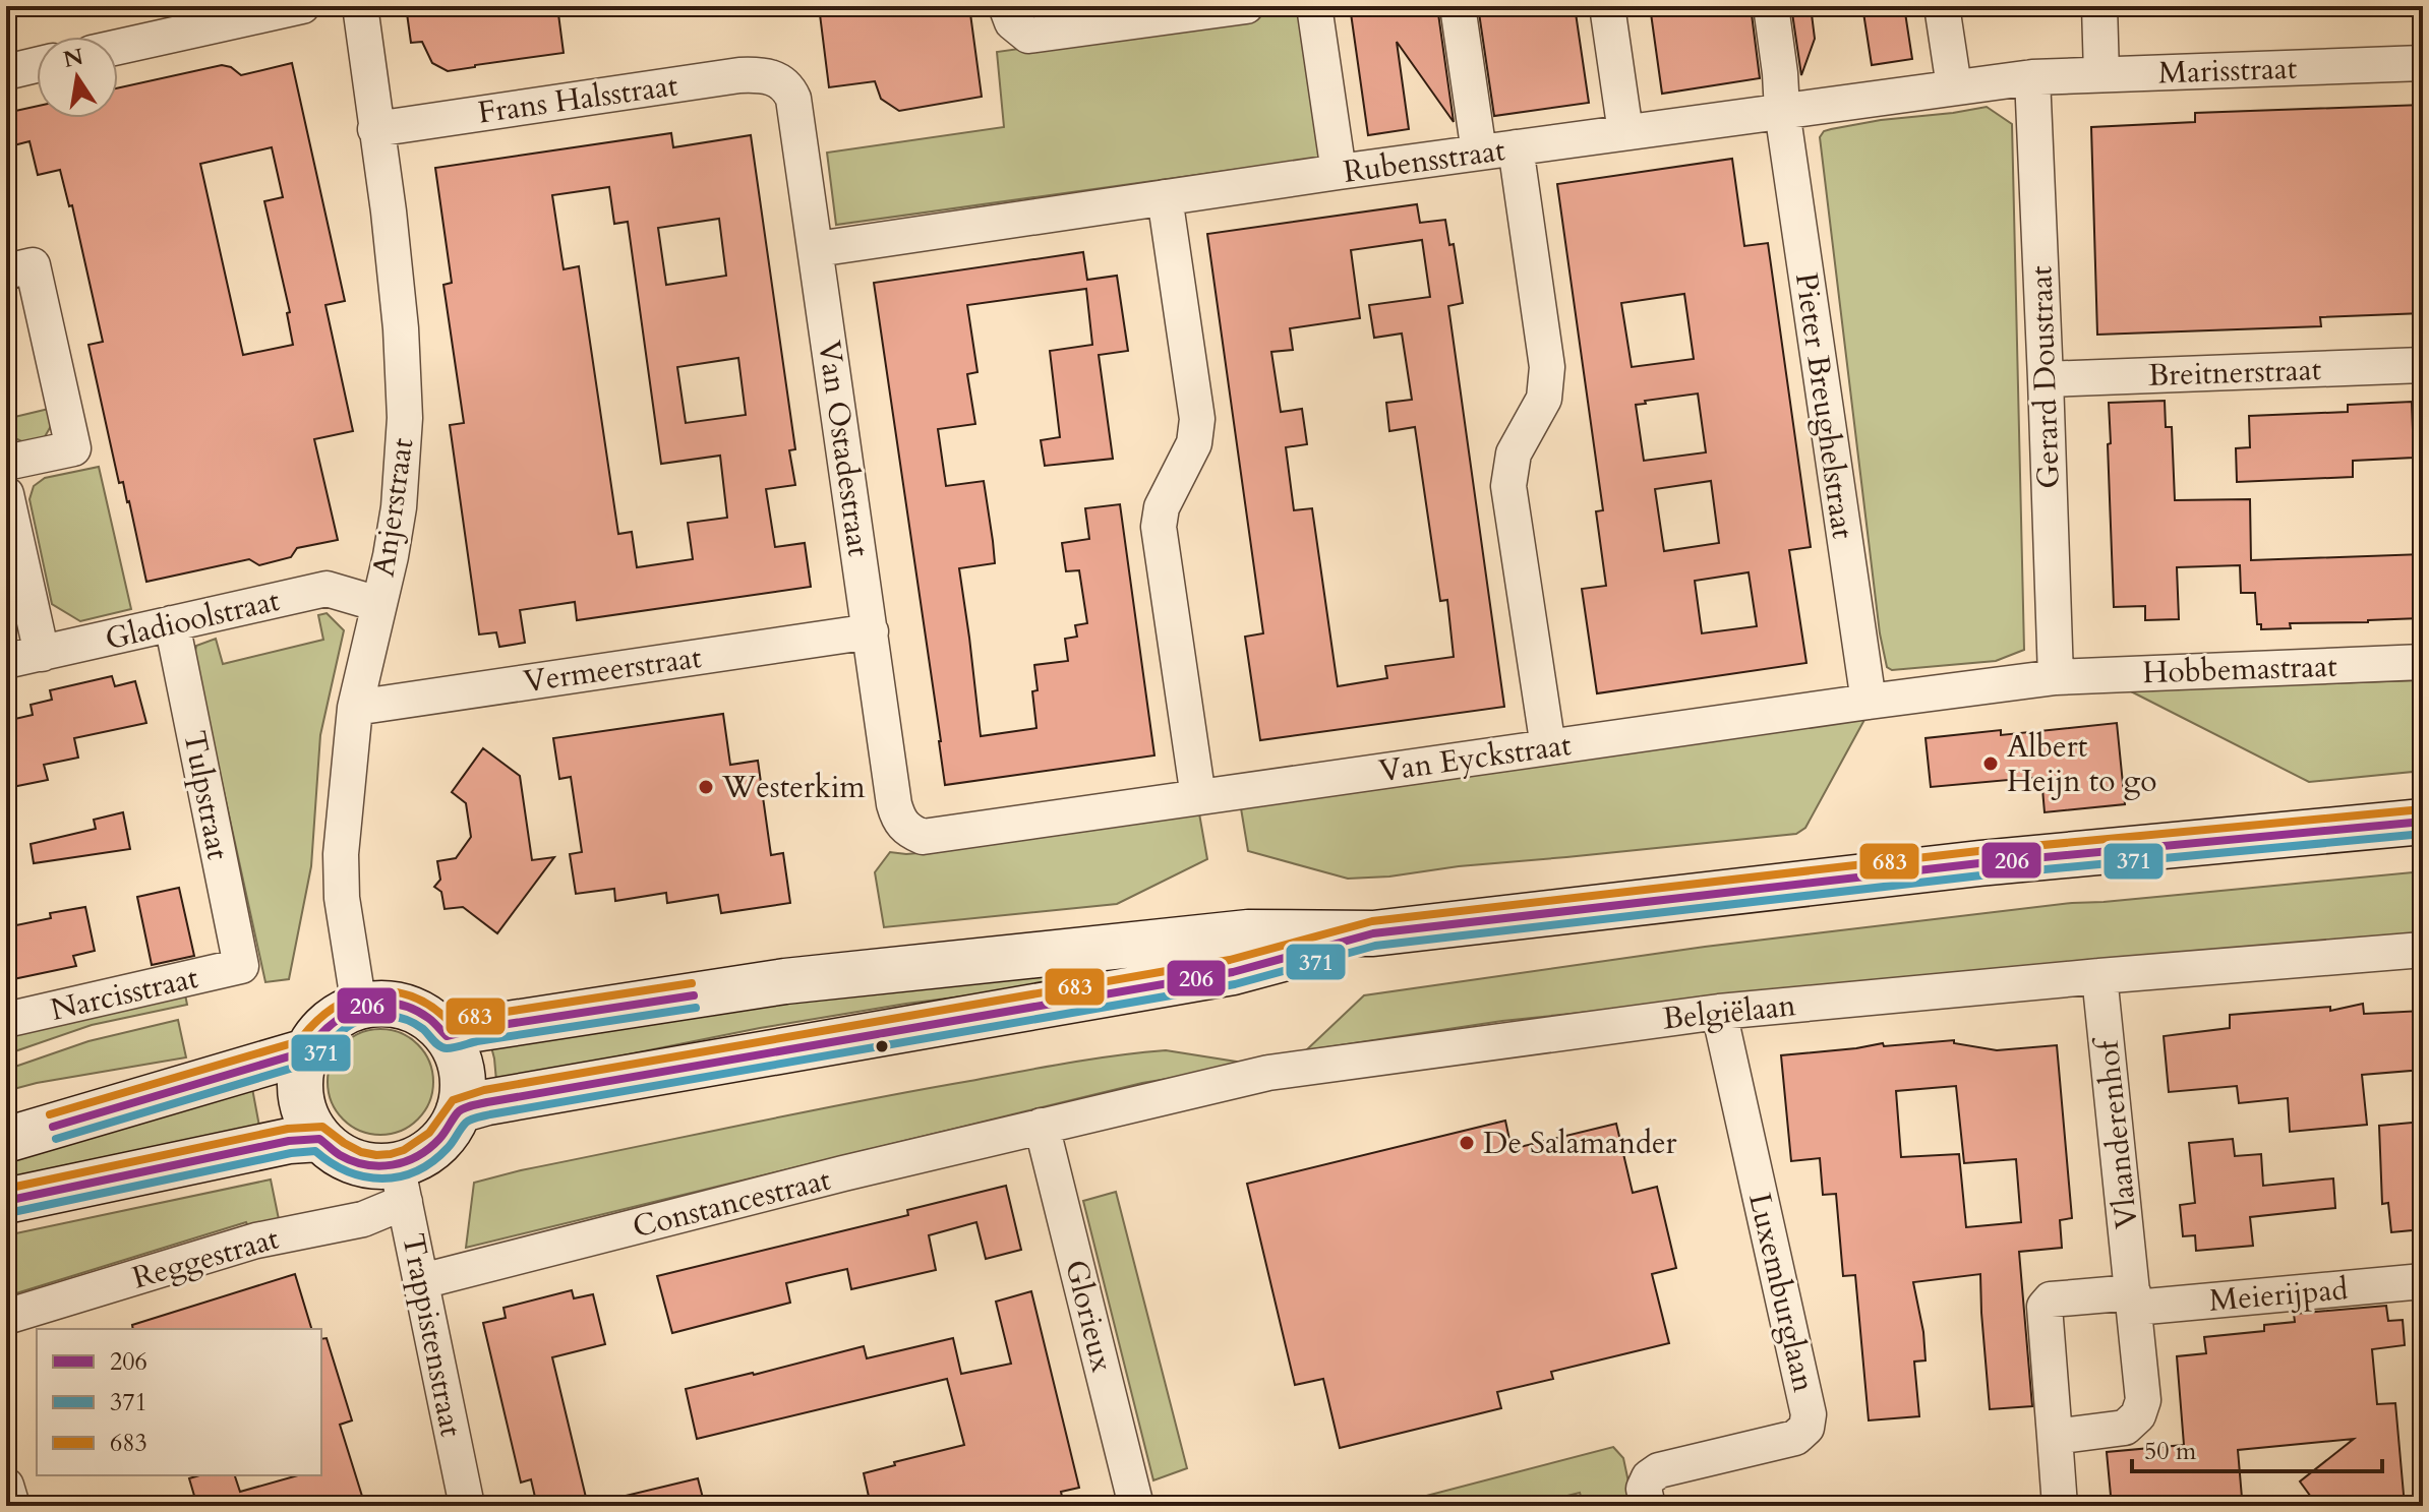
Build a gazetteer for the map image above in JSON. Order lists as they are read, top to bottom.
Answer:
{
  "streets": {
    "street": [
      "Marisstraat",
      "Frans Halsstraat",
      "Rubensstraat",
      "Breitnerstraat",
      "Gerard Doustraat",
      "Pieter Breughelstraat",
      "Van Ostadestraat",
      "Anjerstraat",
      "Gladioolstraat",
      "Vermeerstraat",
      "Hobbemastraat",
      "Van Eyckstraat",
      "Tulpstraat",
      "Narcisstraat",
      "Belgiëlaan",
      "Vlaanderenhof",
      "Constancestraat",
      "Reggestraat",
      "Luxemburglaan",
      "Meierijpad",
      "Glorieux",
      "Trappistenstraat"
    ]
  },
  "crossings": [
    ["Marisstraat", "Rubensstraat"],
    ["Marisstraat", "Gerard Doustraat"],
    ["Frans Halsstraat", "Van Ostadestraat"],
    ["Frans Halsstraat", "Anjerstraat"],
    ["Rubensstraat", "Gerard Doustraat"],
    ["Rubensstraat", "Pieter Breughelstraat"],
    ["Rubensstraat", "Van Ostadestraat"],
    ["Breitnerstraat", "Gerard Doustraat"],
    ["Gerard Doustraat", "Hobbemastraat"],
    ["Gerard Doustraat", "Van Eyckstraat"],
    ["Pieter Breughelstraat", "Van Eyckstraat"],
    ["Van Ostadestraat", "Vermeerstraat"],
    ["Van Ostadestraat", "Van Eyckstraat"],
    ["Anjerstraat", "Gladioolstraat"],
    ["Anjerstraat", "Vermeerstraat"],
    ["Anjerstraat", "Reggestraat"],
    ["Anjerstraat", "Trappistenstraat"],
    ["Gladioolstraat", "Tulpstraat"],
    ["Hobbemastraat", "Van Eyckstraat"],
    ["Tulpstraat", "Narcisstraat"],
    ["Belgiëlaan", "Vlaanderenhof"],
    ["Belgiëlaan", "Constancestraat"],
    ["Belgiëlaan", "Luxemburglaan"],
    ["Belgiëlaan", "Glorieux"],
    ["Vlaanderenhof", "Meierijpad"],
    ["Constancestraat", "Glorieux"],
    ["Constancestraat", "Trappistenstraat"],
    ["Reggestraat", "Trappistenstraat"]
  ],
  "places": ["Albert Heijn to go", "Westerkim", "De Salamander"],
  "lines": ["transit line 683", "transit line 206", "transit line 371"],
  "legend": ["206", "371", "683"],
  "scale_bar": "50 m",
  "north": "top"
}
